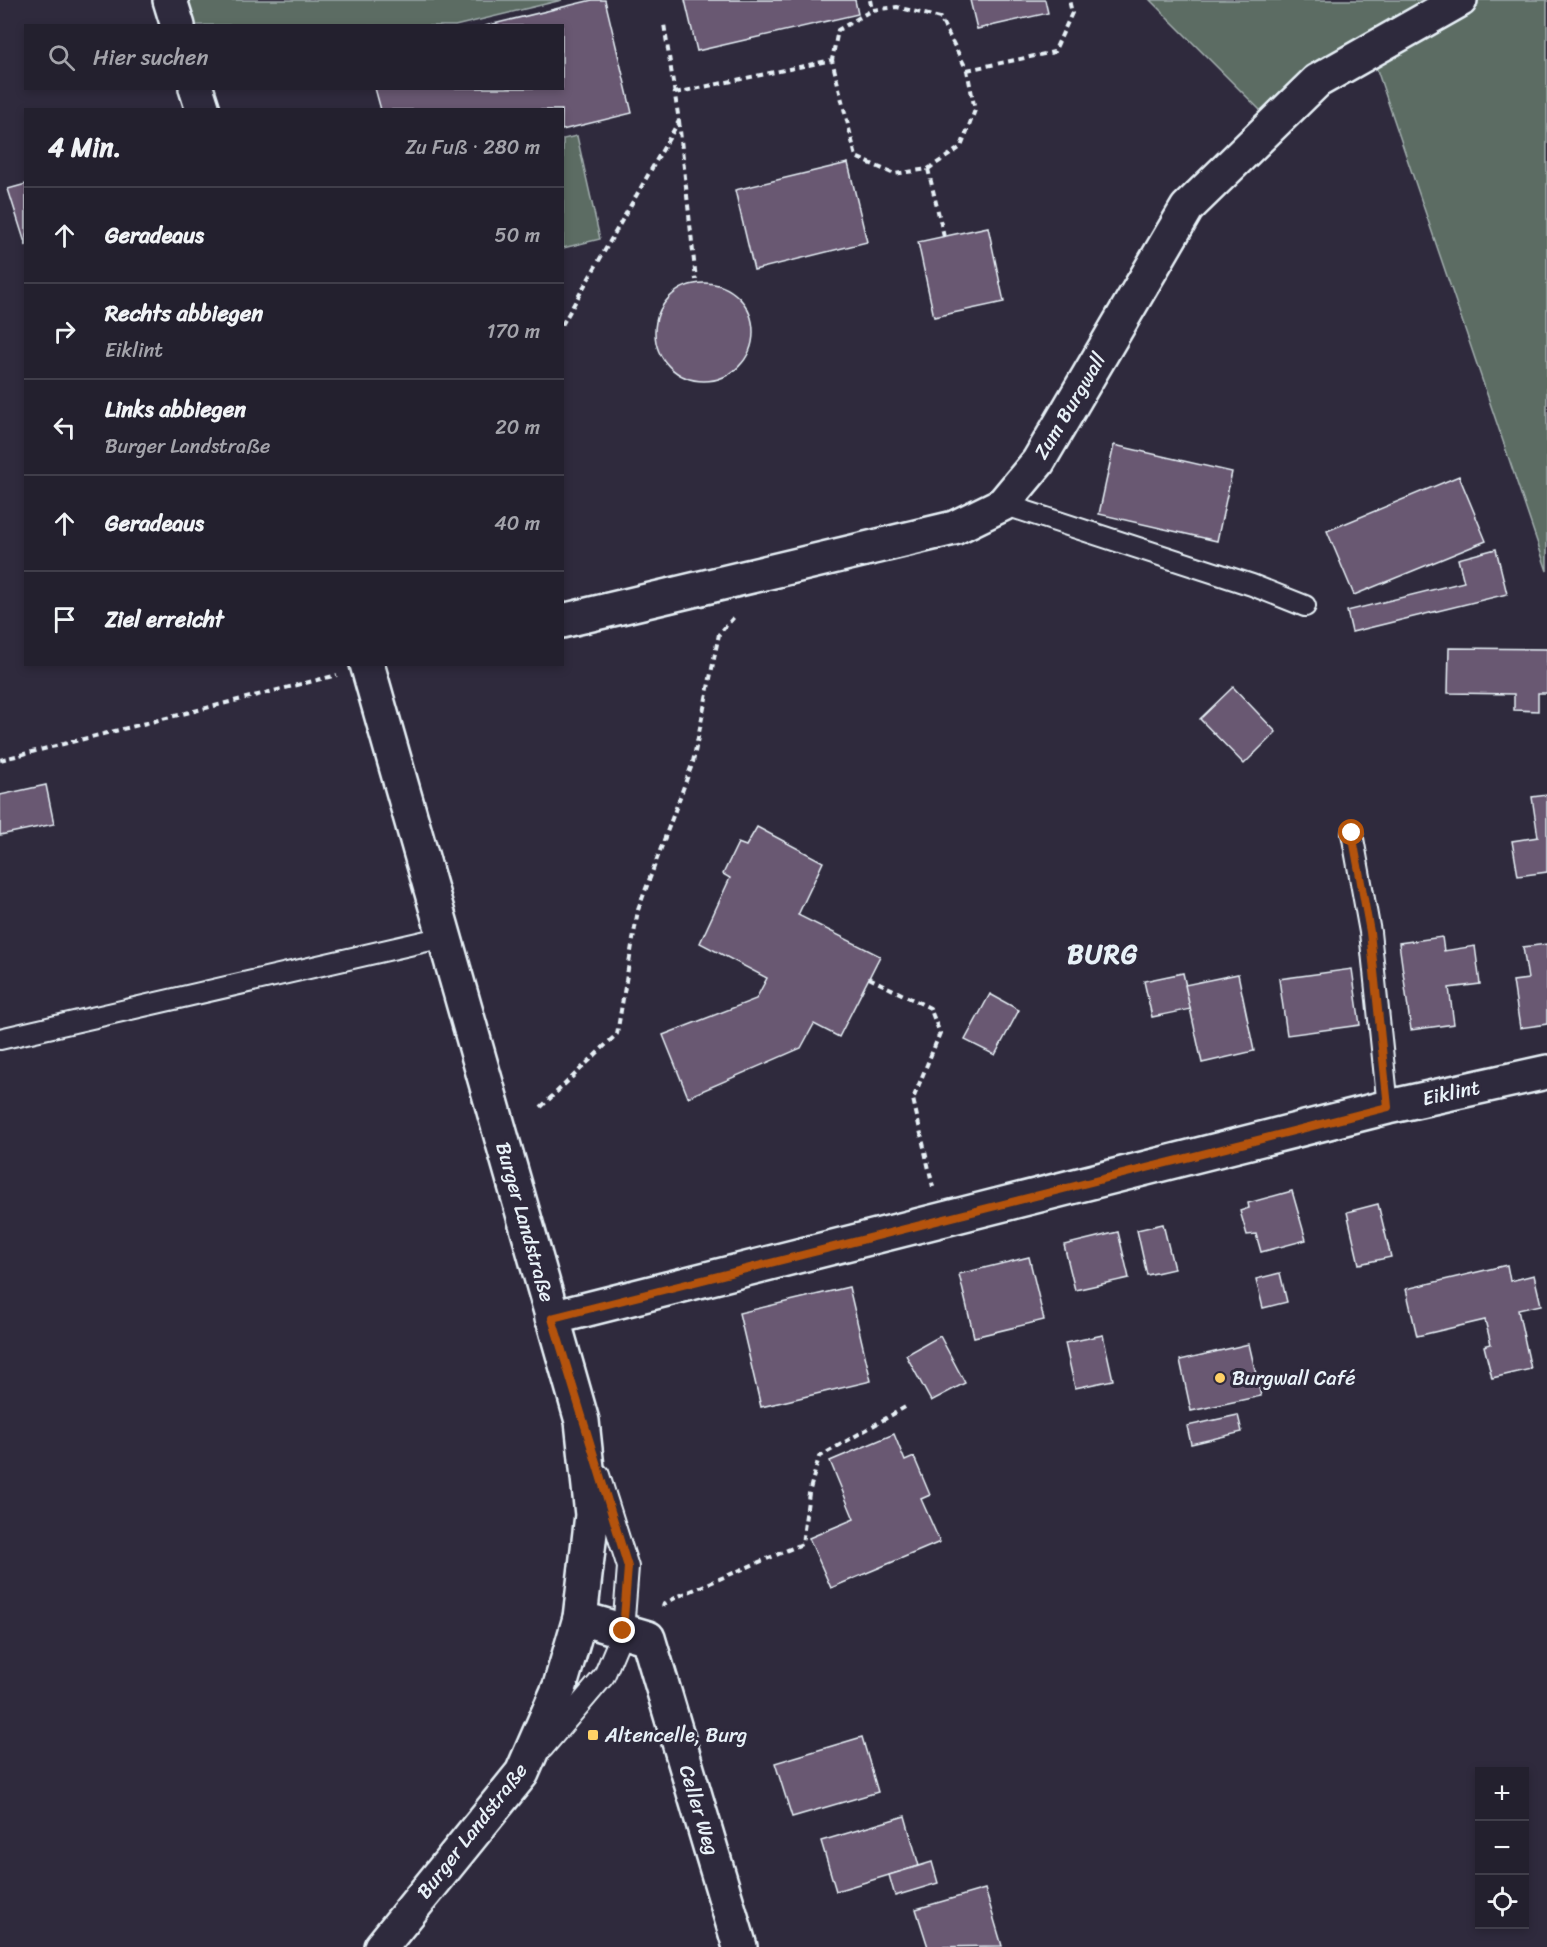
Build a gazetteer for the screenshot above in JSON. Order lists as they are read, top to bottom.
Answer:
{
  "streets": {
    "street": [
      "Zum Burgwall",
      "Eiklint",
      "Burger Landstraße",
      "Celler Weg"
    ]
  },
  "crossings": [
    ["Eiklint", "Burger Landstraße"],
    ["Burger Landstraße", "Celler Weg"]
  ],
  "districts": ["BURG"],
  "places": {
    "other": ["Burgwall Café"],
    "transit": ["Altencelle, Burg"]
  },
  "page": {
    "search": "Hier suchen",
    "heading": ["4 Min.", "Zu Fuß · 280 m"],
    "list": [
      ["Geradeaus", "50 m"],
      ["Rechts abbiegen", "Eiklint", "170 m"],
      ["Links abbiegen", "Burger Landstraße", "20 m"],
      ["Geradeaus", "40 m"],
      "Ziel erreicht"
    ],
    "map_buttons": ["+", "−"]
  }
}
